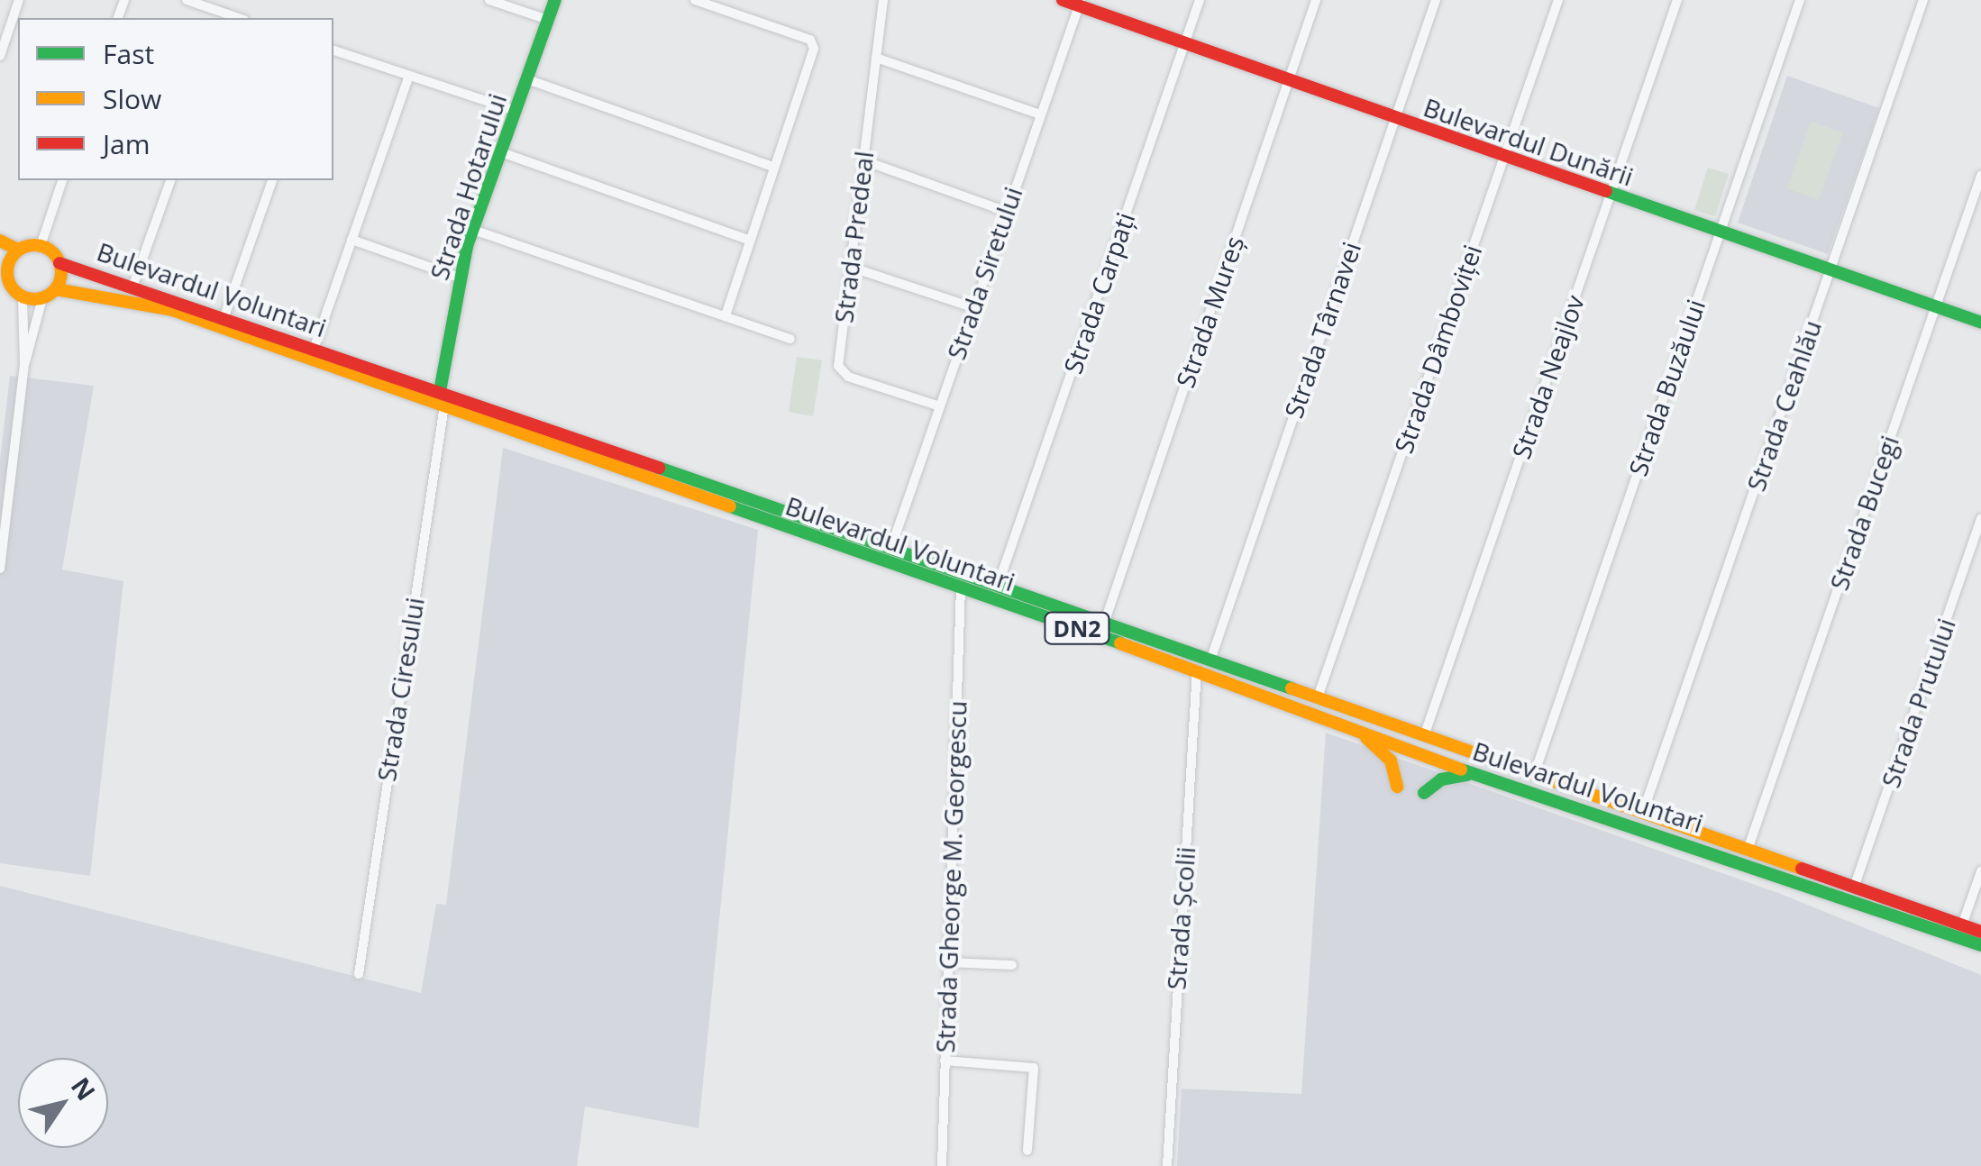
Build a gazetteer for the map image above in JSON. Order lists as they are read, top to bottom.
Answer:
{
  "streets": {
    "main road": [
      "Bulevardul Dunării",
      "Strada Hotarului",
      "Bulevardul Voluntari",
      "DN2"
    ],
    "street": [
      "Strada Predeal",
      "Strada Siretului",
      "Strada Carpați",
      "Strada Mureș",
      "Strada Târnavei",
      "Strada Dâmboviței",
      "Strada Neajlov",
      "Strada Buzăului",
      "Strada Ceahlău",
      "Strada Bucegi",
      "Strada Ciresului",
      "Strada Prutului",
      "Strada Gheorge M. Georgescu",
      "Strada Școlii"
    ]
  },
  "crossings": [
    ["Bulevardul Dunării", "Strada Siretului"],
    ["Bulevardul Dunării", "Strada Carpați"],
    ["Bulevardul Dunării", "Strada Mureș"],
    ["Bulevardul Dunării", "Strada Târnavei"],
    ["Bulevardul Dunării", "Strada Dâmboviței"],
    ["Bulevardul Dunării", "Strada Neajlov"],
    ["Bulevardul Dunării", "Strada Buzăului"],
    ["Bulevardul Dunării", "Strada Ceahlău"],
    ["Bulevardul Dunării", "Strada Bucegi"],
    ["Strada Hotarului", "Bulevardul Voluntari"],
    ["Strada Predeal", "Strada Siretului"],
    ["Strada Siretului", "Bulevardul Voluntari"],
    ["Bulevardul Voluntari", "Strada Carpați"],
    ["Bulevardul Voluntari", "Strada Mureș"],
    ["Bulevardul Voluntari", "Strada Târnavei"],
    ["Bulevardul Voluntari", "Strada Dâmboviței"],
    ["Bulevardul Voluntari", "Strada Neajlov"],
    ["Bulevardul Voluntari", "Strada Buzăului"],
    ["Bulevardul Voluntari", "Strada Ceahlău"],
    ["Bulevardul Voluntari", "Strada Bucegi"],
    ["Bulevardul Voluntari", "Strada Ciresului"],
    ["Bulevardul Voluntari", "Strada Prutului"],
    ["Bulevardul Voluntari", "Strada Gheorge M. Georgescu"],
    ["Bulevardul Voluntari", "Strada Școlii"]
  ],
  "legend": ["Fast", "Slow", "Jam"],
  "north": "top right"
}
